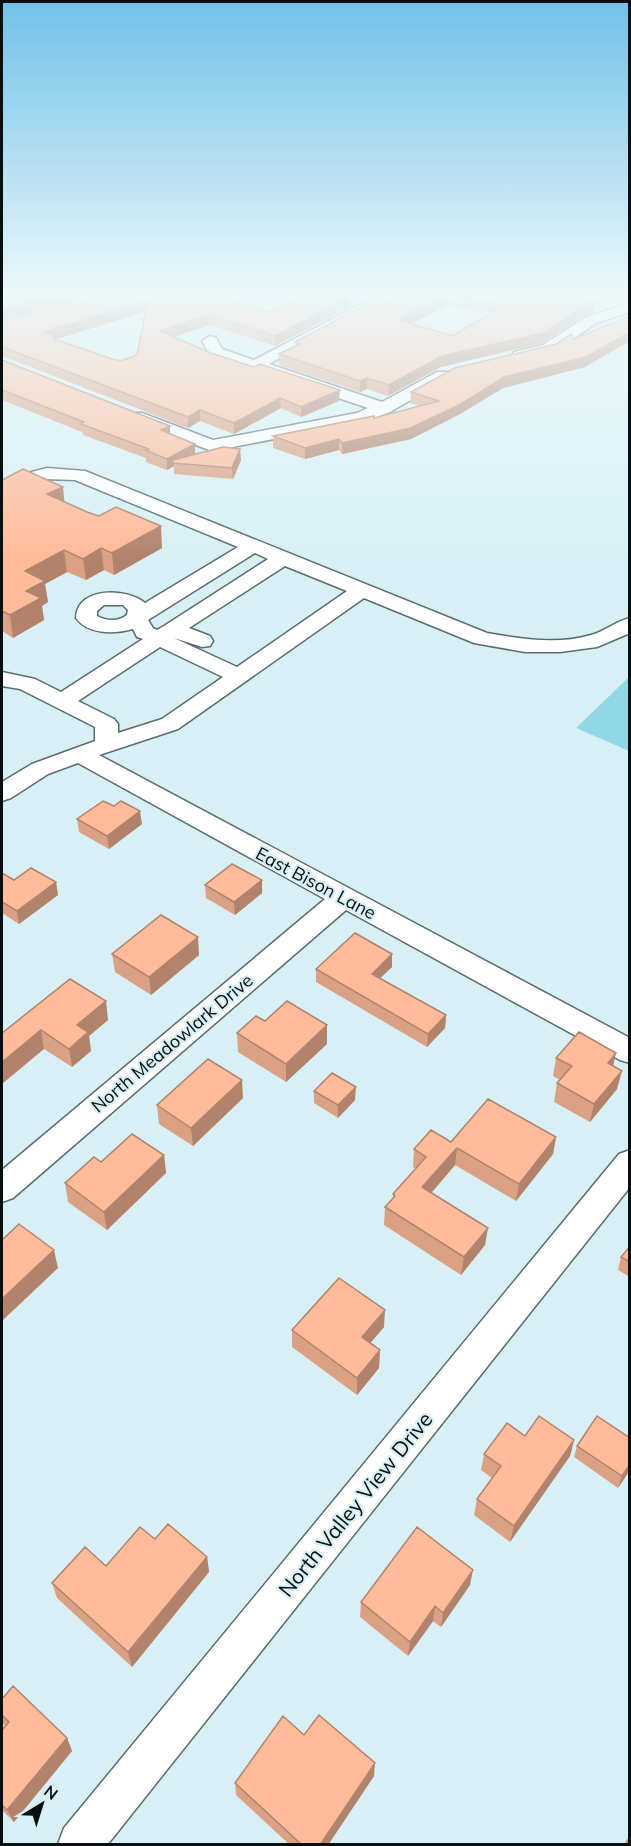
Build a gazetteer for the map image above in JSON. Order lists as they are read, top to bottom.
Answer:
{
  "streets": {
    "street": ["East Bison Lane", "North Meadowlark Drive", "North Valley View Drive"]
  },
  "crossings": [
    ["East Bison Lane", "North Meadowlark Drive"]
  ],
  "north": "top right"
}
